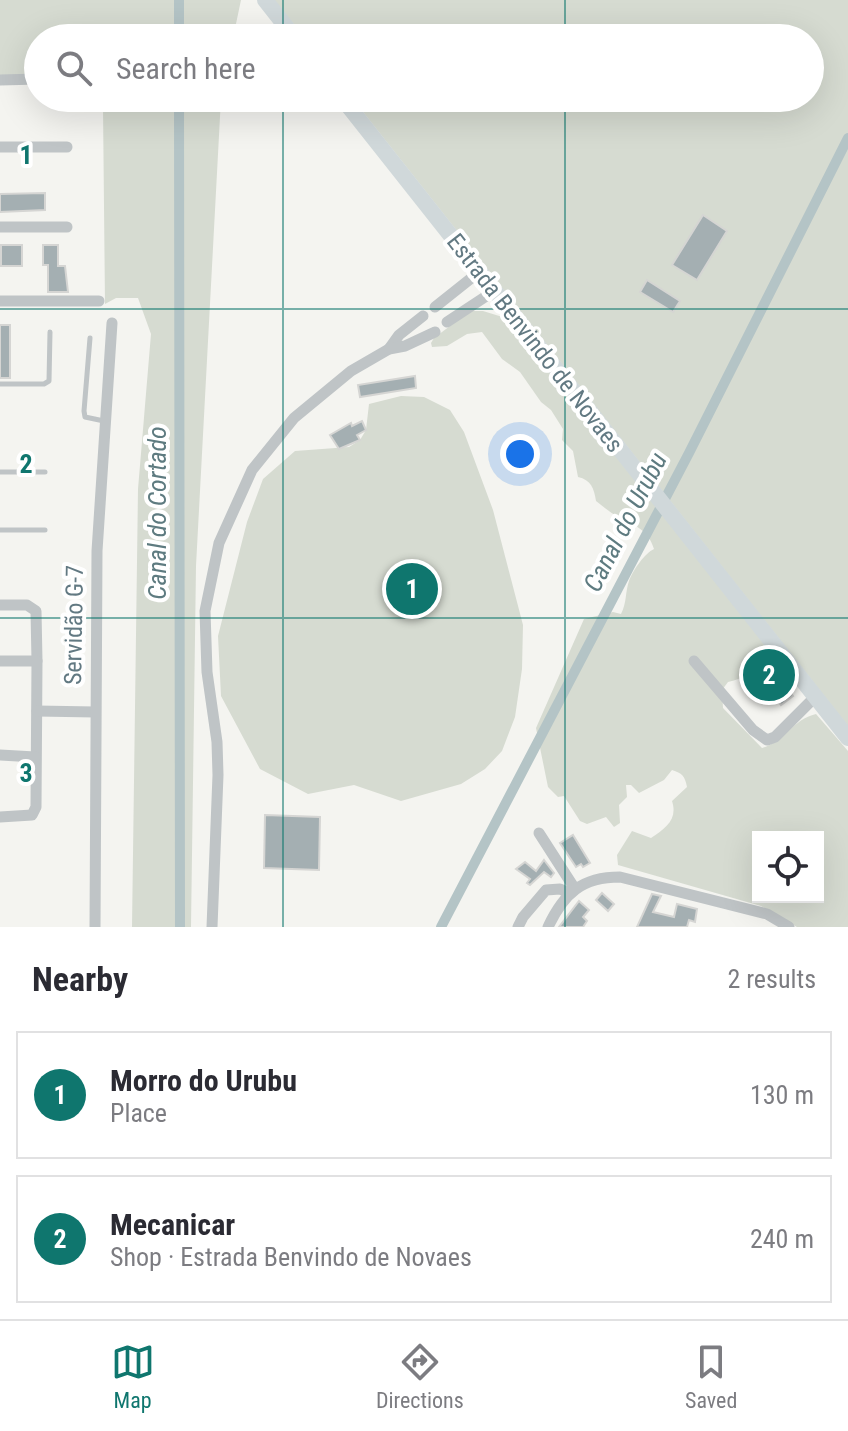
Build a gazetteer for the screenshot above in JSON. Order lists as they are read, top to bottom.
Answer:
{
  "streets": {
    "street": ["Estrada Benvindo de Novaes", "Servidão G-7"]
  },
  "water": ["Canal do Cortado", "Canal do Urubu"],
  "page": {
    "search": "Search here",
    "pins": ["1", "2"],
    "heading": ["Nearby", "2 results"],
    "list": [
      {
        "mark": "1",
        "name": "Morro do Urubu",
        "note": "Place",
        "value": "130 m"
      },
      {
        "mark": "2",
        "name": "Mecanicar",
        "note": "Shop · Estrada Benvindo de Novaes",
        "value": "240 m"
      }
    ],
    "nav": ["Map", "Directions", "Saved"]
  },
  "grid": {
    "rows": ["1", "2", "3"]
  }
}
